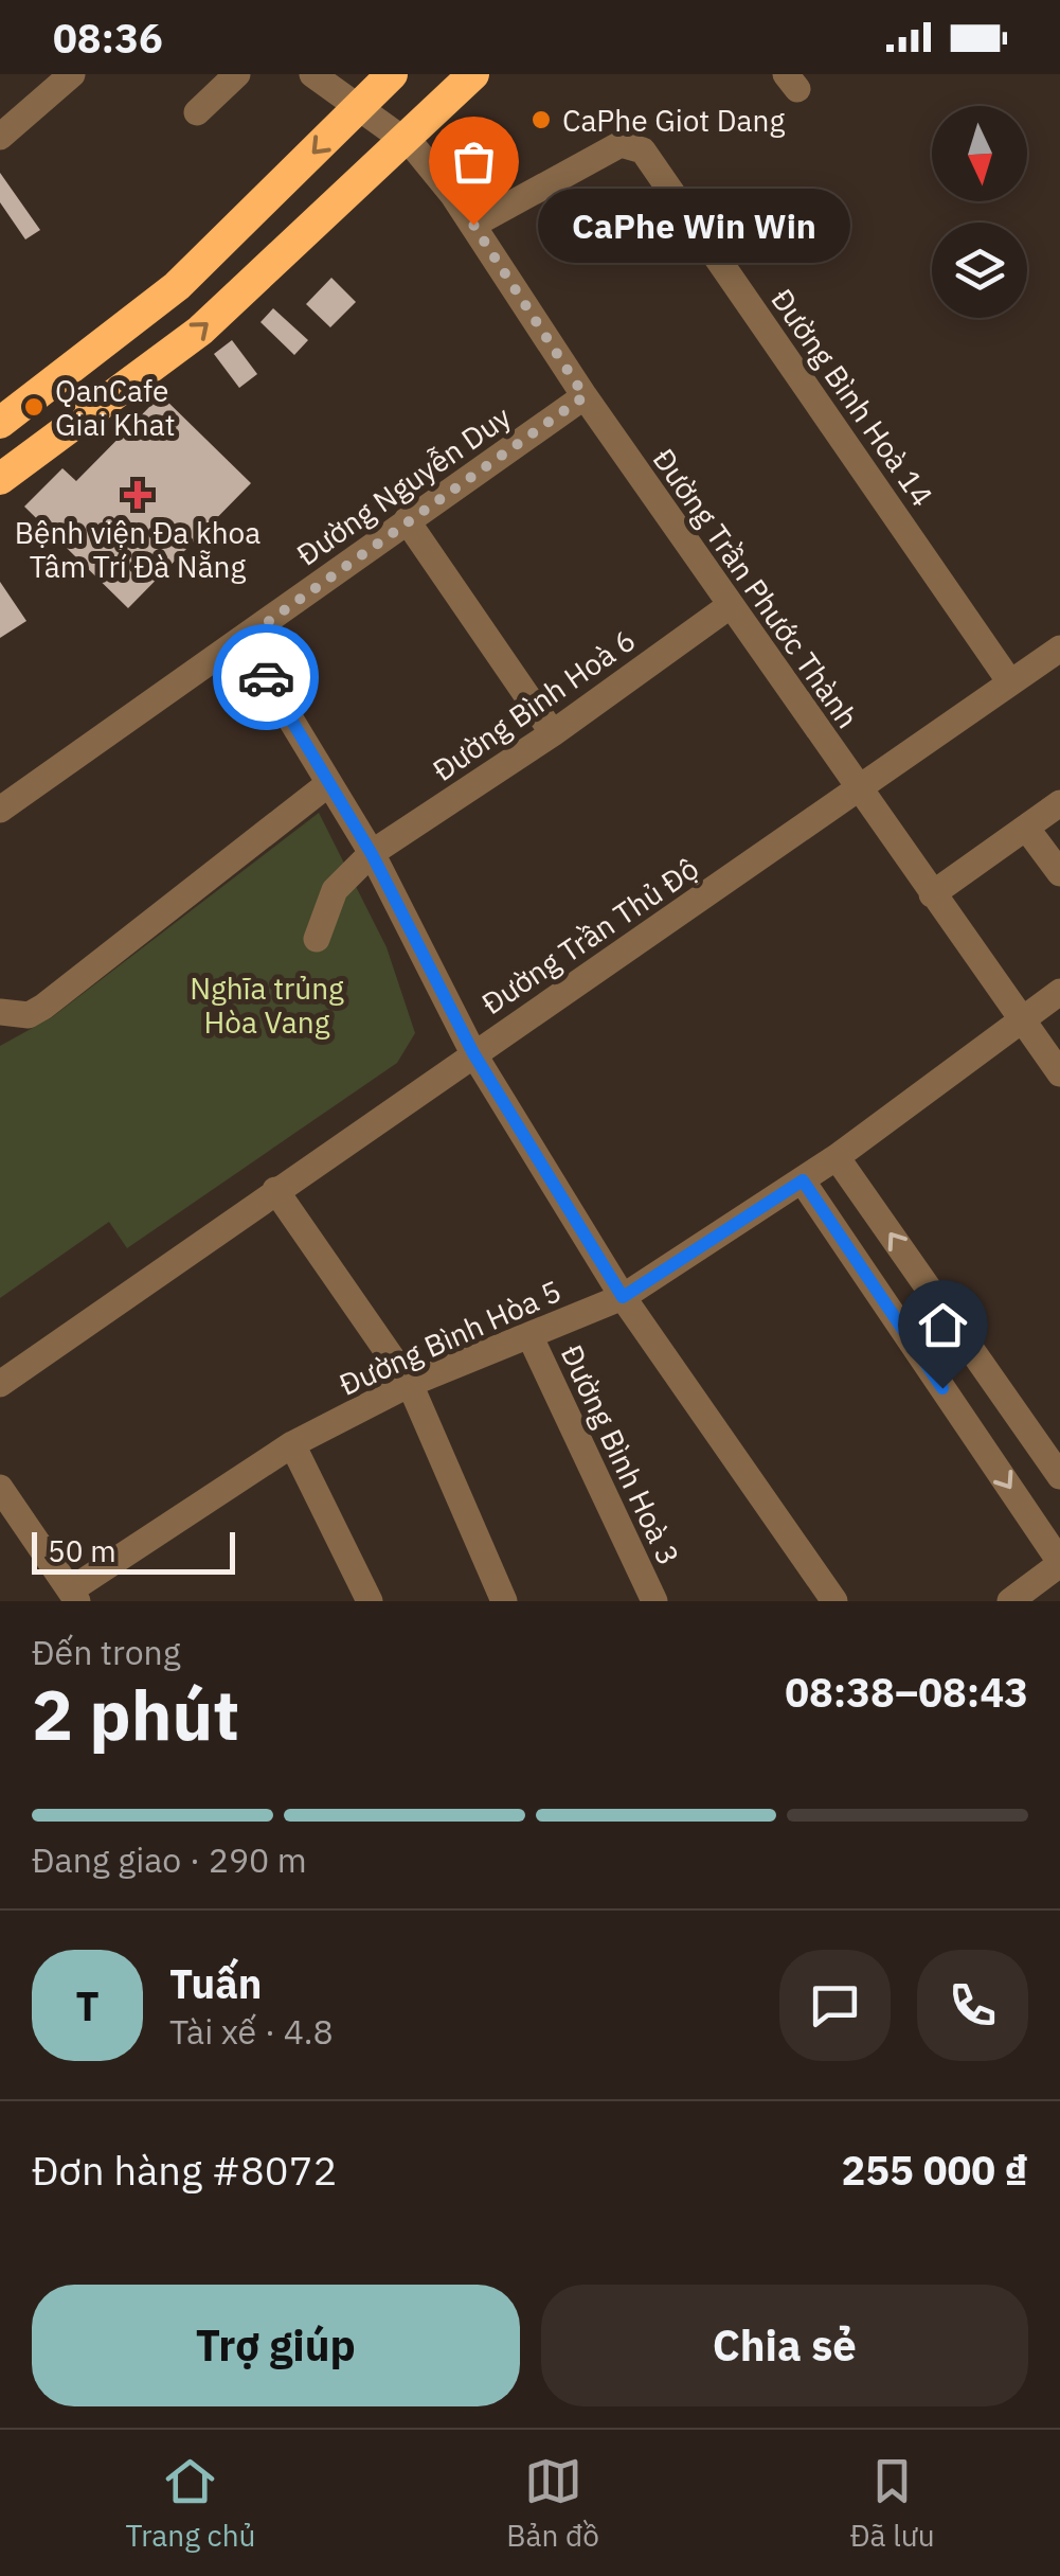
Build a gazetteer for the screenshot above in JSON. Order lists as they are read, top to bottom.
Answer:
{
  "streets": {
    "street": [
      "Đường Bình Hoà 14",
      "Đường Nguyễn Duy",
      "Đường Trần Phước Thành",
      "Đường Bình Hoà 6",
      "Đường Trần Thủ Độ",
      "Đường Bình Hòa 5",
      "Đường Bình Hoà 3"
    ]
  },
  "crossings": [
    ["Đường Bình Hoà 14", "Đường Trần Phước Thành"],
    ["Đường Bình Hoà 14", "Đường Trần Thủ Độ"],
    ["Đường Nguyễn Duy", "Đường Trần Phước Thành"],
    ["Đường Trần Phước Thành", "Đường Bình Hoà 6"],
    ["Đường Trần Phước Thành", "Đường Trần Thủ Độ"],
    ["Đường Trần Phước Thành", "Đường Bình Hòa 5"],
    ["Đường Bình Hòa 5", "Đường Bình Hoà 3"]
  ],
  "parks": ["Nghĩa trủng Hòa Vang"],
  "places": {
    "other": ["CaPhe Giot Dang", "CaPhe Win Win", "QanCafe Giai Khat"],
    "health": ["Bệnh viện Đa khoa Tâm Trí Đà Nẵng"]
  },
  "scale_bar": "50 m",
  "north": "bottom",
  "page": {
    "status": "08:36",
    "bubble": "CaPhe Win Win",
    "scale": "50 m",
    "heading": ["2 phút", "Đến trong", "08:38–08:43"],
    "panel": [
      "Tuấn",
      "Tài xế · 4.8",
      "Đơn hàng #8072",
      "255 000 ₫"
    ],
    "bar": "Đang giao · 290 m",
    "round": "T",
    "buttons": ["Trợ giúp", "Chia sẻ"],
    "tabs": ["Trang chủ", "Bản đồ", "Đã lưu"]
  }
}
